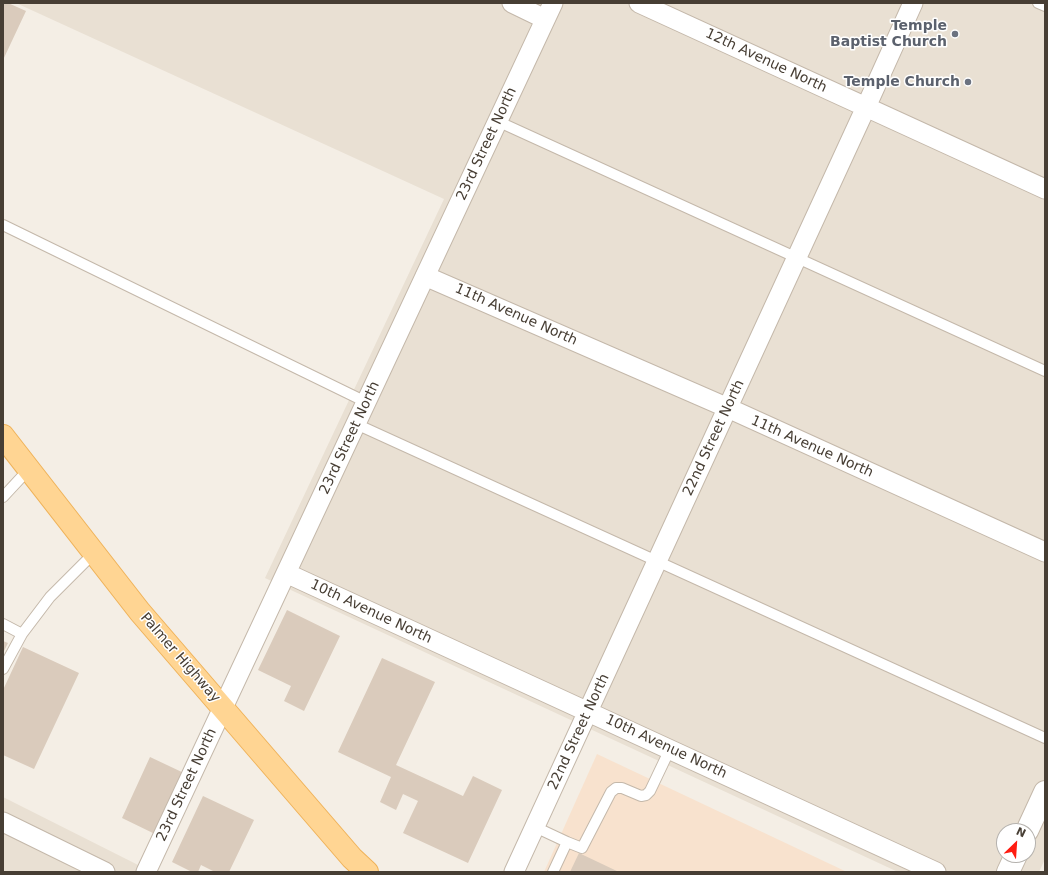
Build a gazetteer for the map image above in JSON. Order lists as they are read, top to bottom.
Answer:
{
  "streets": {
    "main road": ["Palmer Highway"],
    "street": [
      "12th Avenue North",
      "23rd Street North",
      "11th Avenue North",
      "22nd Street North",
      "10th Avenue North"
    ]
  },
  "crossings": [
    ["12th Avenue North", "22nd Street North"],
    ["23rd Street North", "11th Avenue North"],
    ["23rd Street North", "10th Avenue North"],
    ["23rd Street North", "Palmer Highway"],
    ["11th Avenue North", "22nd Street North"],
    ["22nd Street North", "10th Avenue North"]
  ],
  "places": ["Temple Baptist Church", "Temple Church"],
  "north": "top right"
}
